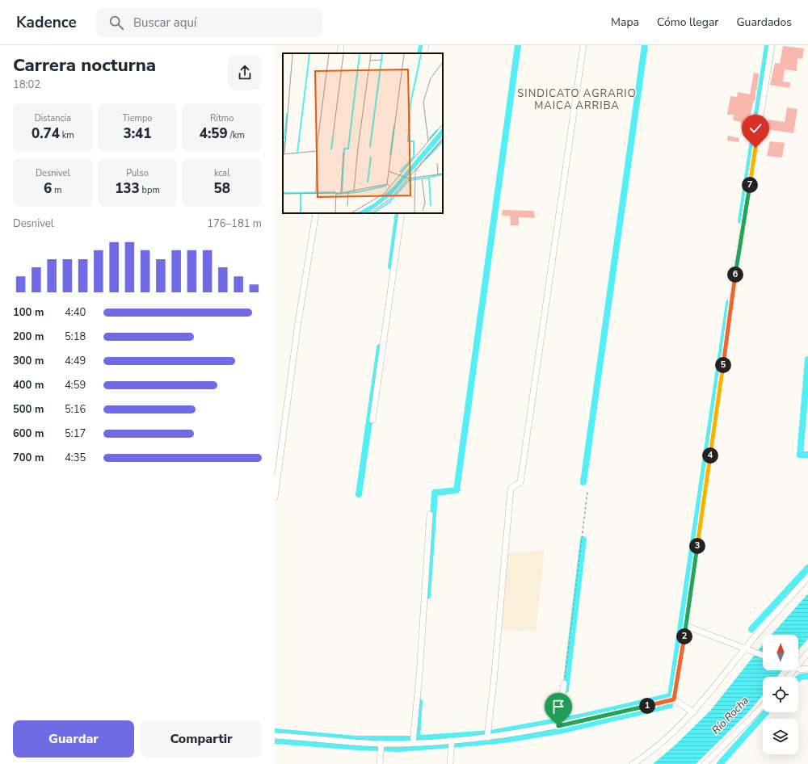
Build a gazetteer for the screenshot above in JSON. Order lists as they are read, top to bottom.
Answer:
{
  "districts": ["SINDICATO AGRARIO MAICA ARRIBA"],
  "water": ["Río Rocha"],
  "north": "top",
  "page": {
    "header": "Kadence",
    "search": "Buscar aquí",
    "nav": ["Mapa", "Cómo llegar", "Guardados"],
    "heading": ["Carrera nocturna", "18:02"],
    "stats": [
      ["Distancia", "0.74 km"],
      ["Tiempo", "3:41"],
      ["Ritmo", "4:59 /km"],
      ["Desnivel", "6 m"],
      ["Pulso", "133 bpm"],
      ["kcal", "58"]
    ],
    "pins": [
      "7",
      "6",
      "5",
      "4",
      "3",
      "2",
      "1"
    ],
    "chart": ["Desnivel", "176–181 m"],
    "list": [
      {
        "name": "100 m",
        "note": "4:40"
      },
      {
        "name": "200 m",
        "note": "5:18"
      },
      {
        "name": "300 m",
        "note": "4:49"
      },
      {
        "name": "400 m",
        "note": "4:59"
      },
      {
        "name": "500 m",
        "note": "5:16"
      },
      {
        "name": "600 m",
        "note": "5:17"
      },
      {
        "name": "700 m",
        "note": "4:35"
      }
    ],
    "buttons": ["Guardar", "Compartir"]
  }
}
